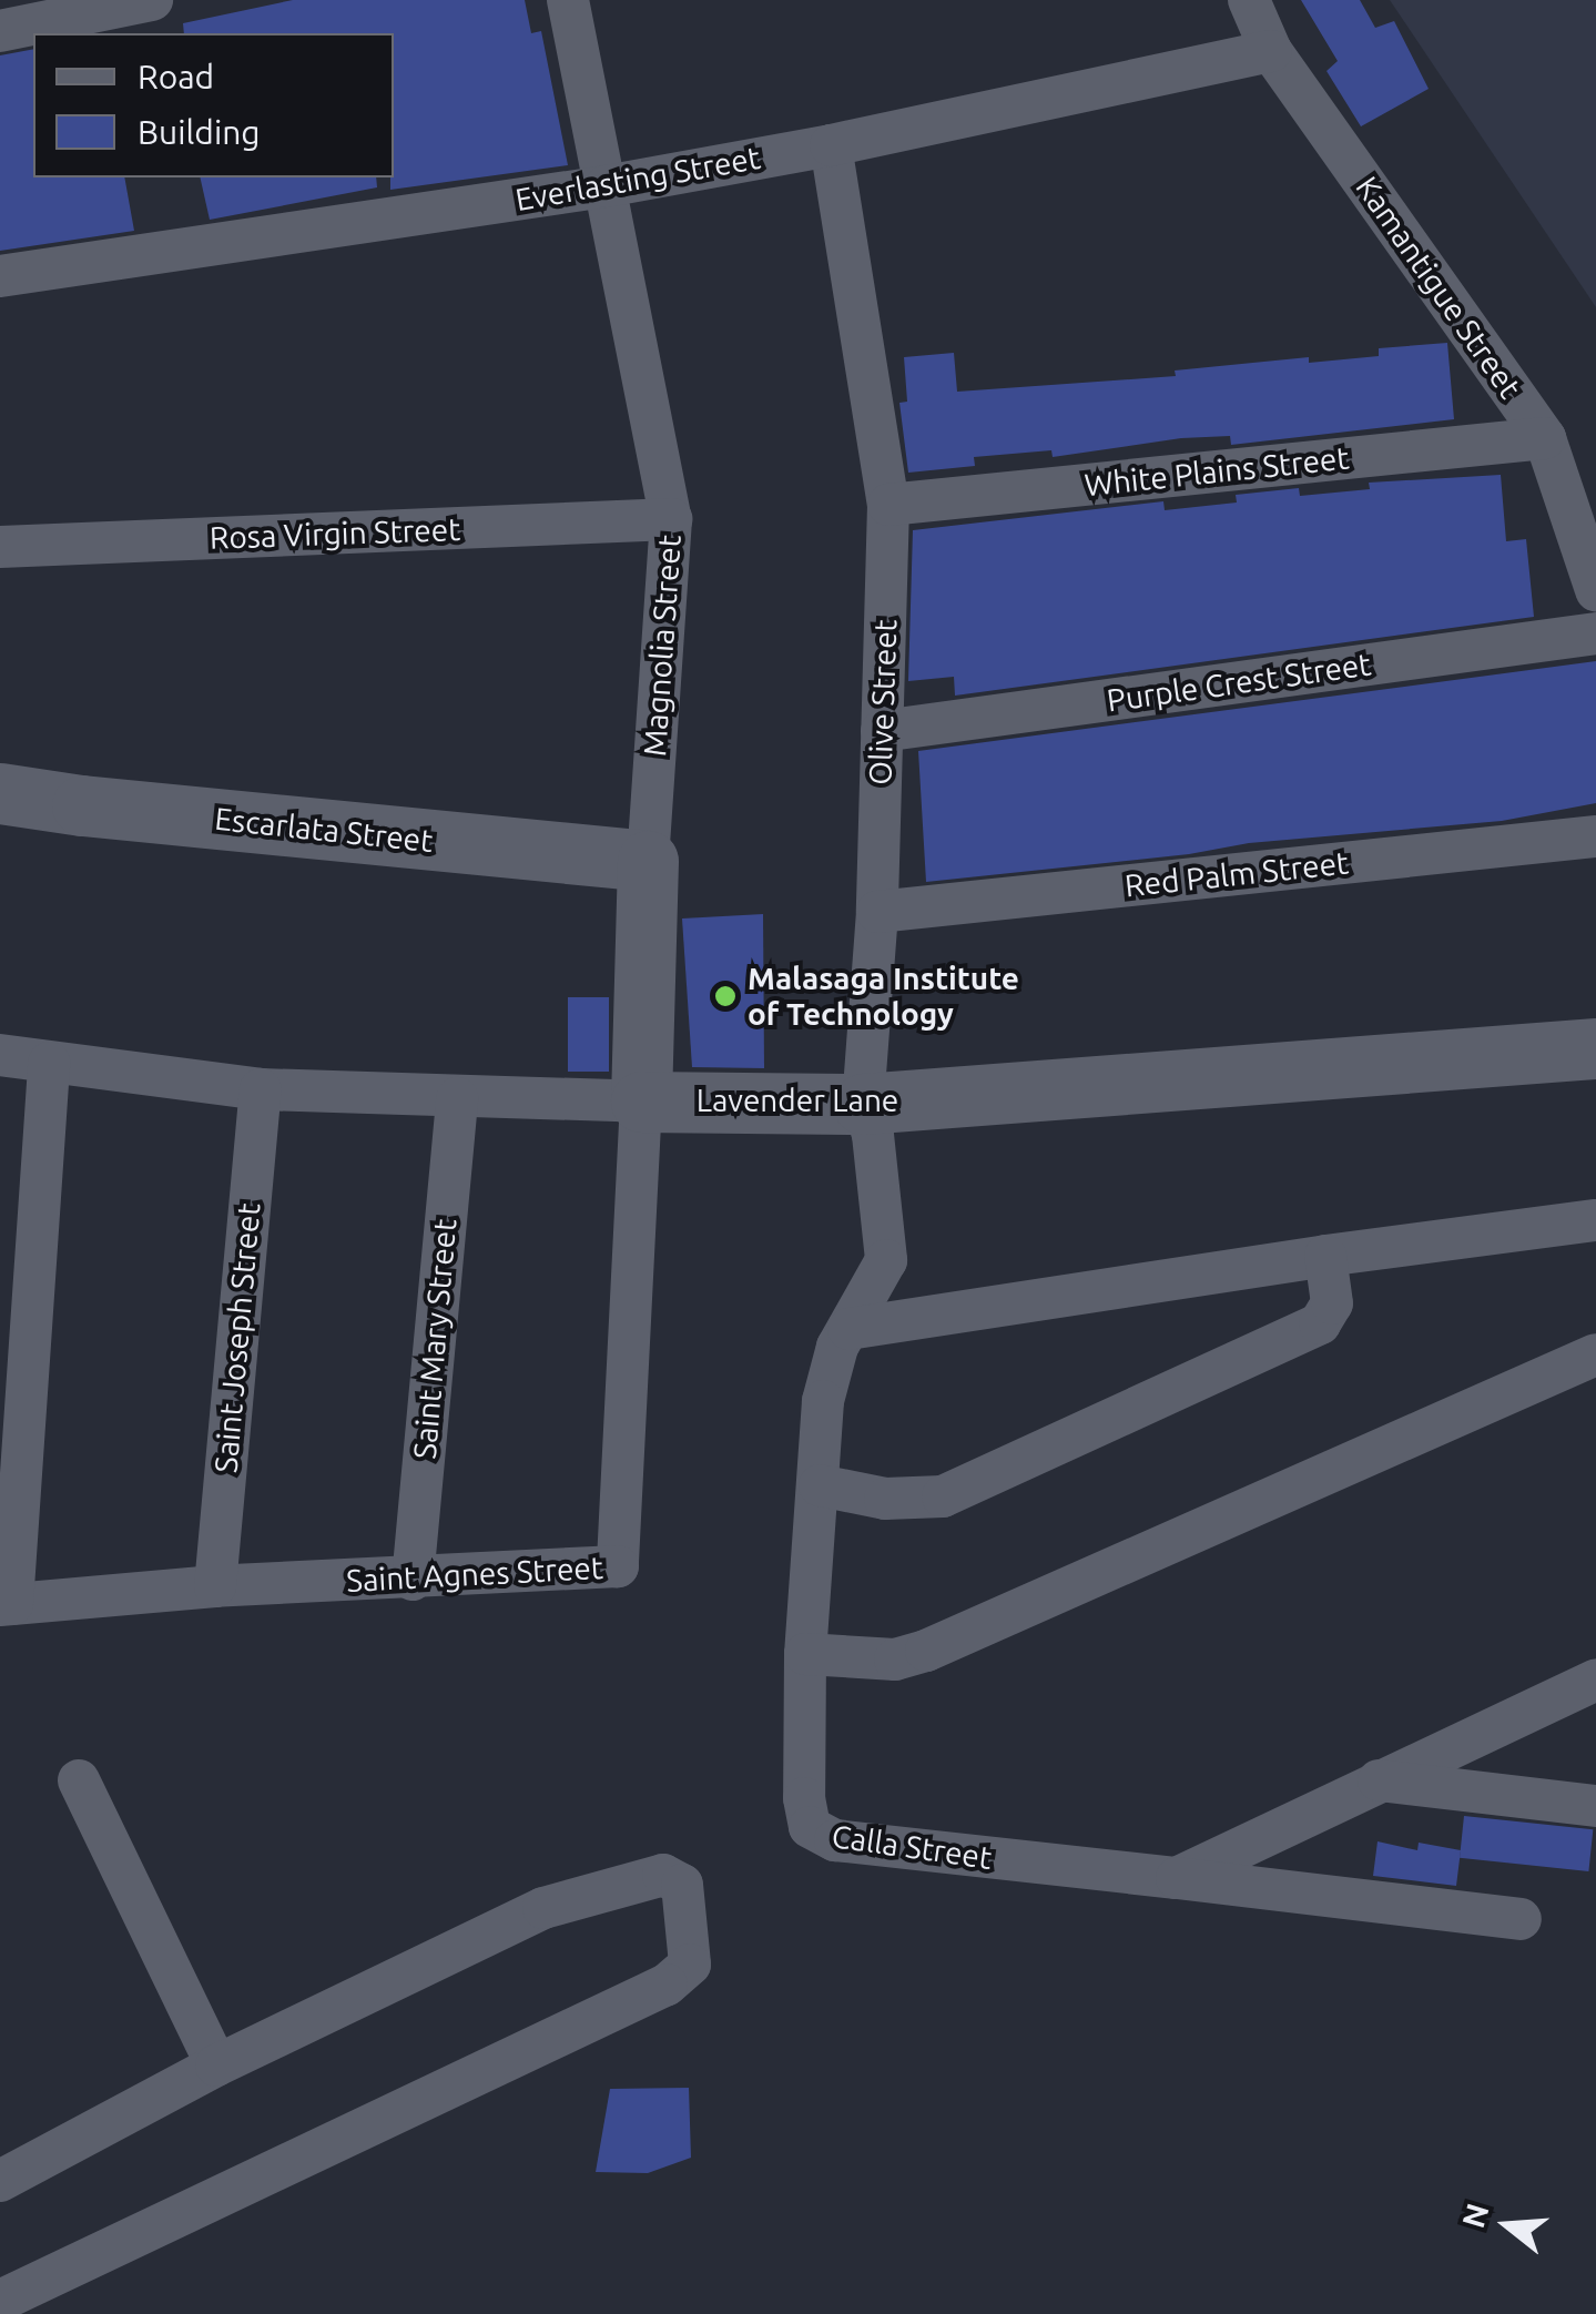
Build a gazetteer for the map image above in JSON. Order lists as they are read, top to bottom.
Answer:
{
  "streets": {
    "street": [
      "Everlasting Street",
      "Kamantigue Street",
      "White Plains Street",
      "Rosa Virgin Street",
      "Magnolia Street",
      "Purple Crest Street",
      "Olive Street",
      "Escarlata Street",
      "Red Palm Street",
      "Lavender Lane",
      "Saint Joseph Street",
      "Saint Mary Street",
      "Saint Agnes Street",
      "Calla Street"
    ]
  },
  "crossings": [
    ["Everlasting Street", "Kamantigue Street"],
    ["Everlasting Street", "Magnolia Street"],
    ["Everlasting Street", "Olive Street"],
    ["Kamantigue Street", "White Plains Street"],
    ["White Plains Street", "Olive Street"],
    ["Rosa Virgin Street", "Magnolia Street"],
    ["Magnolia Street", "Escarlata Street"],
    ["Magnolia Street", "Lavender Lane"],
    ["Magnolia Street", "Saint Agnes Street"],
    ["Purple Crest Street", "Olive Street"],
    ["Olive Street", "Red Palm Street"],
    ["Olive Street", "Lavender Lane"],
    ["Olive Street", "Calla Street"],
    ["Lavender Lane", "Saint Joseph Street"],
    ["Lavender Lane", "Saint Mary Street"],
    ["Lavender Lane", "Saint Agnes Street"],
    ["Saint Joseph Street", "Saint Agnes Street"],
    ["Saint Mary Street", "Saint Agnes Street"]
  ],
  "places": ["Malasaga Institute of Technology"],
  "legend": ["Road", "Building"],
  "north": "left"
}
